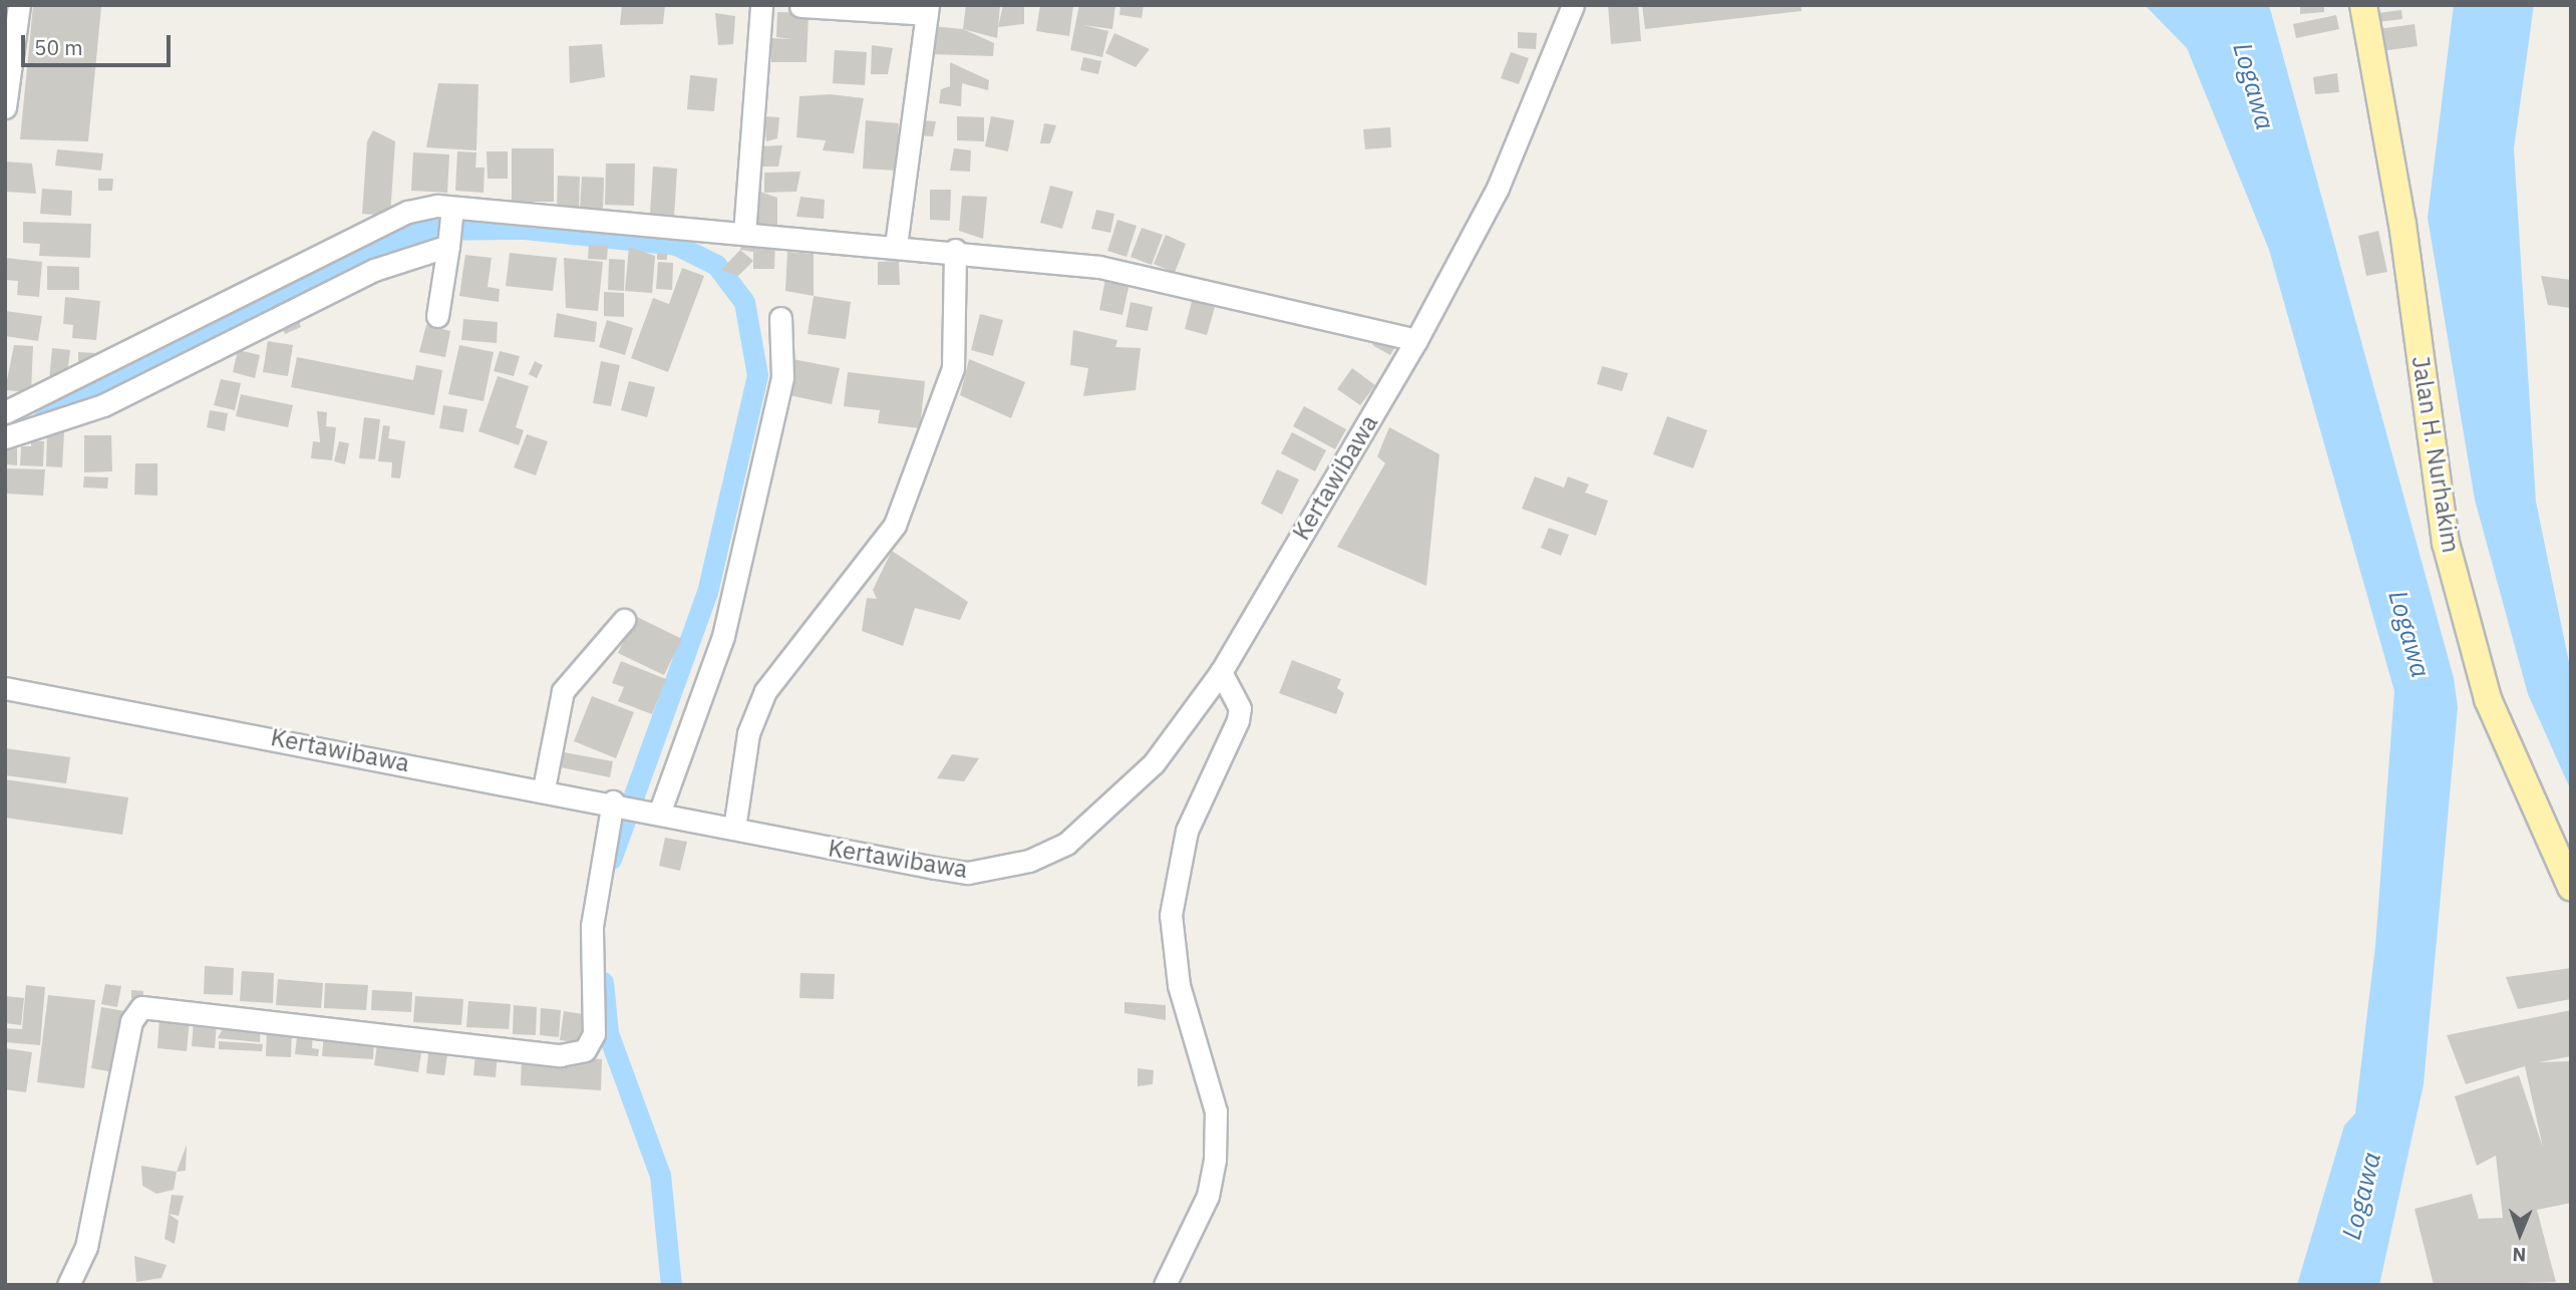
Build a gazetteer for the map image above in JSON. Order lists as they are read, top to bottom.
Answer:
{
  "streets": {
    "main road": ["Jalan H. Nurhakim"],
    "street": ["Kertawibawa"]
  },
  "water": ["Logawa"],
  "scale_bar": "50 m",
  "north": "bottom"
}
